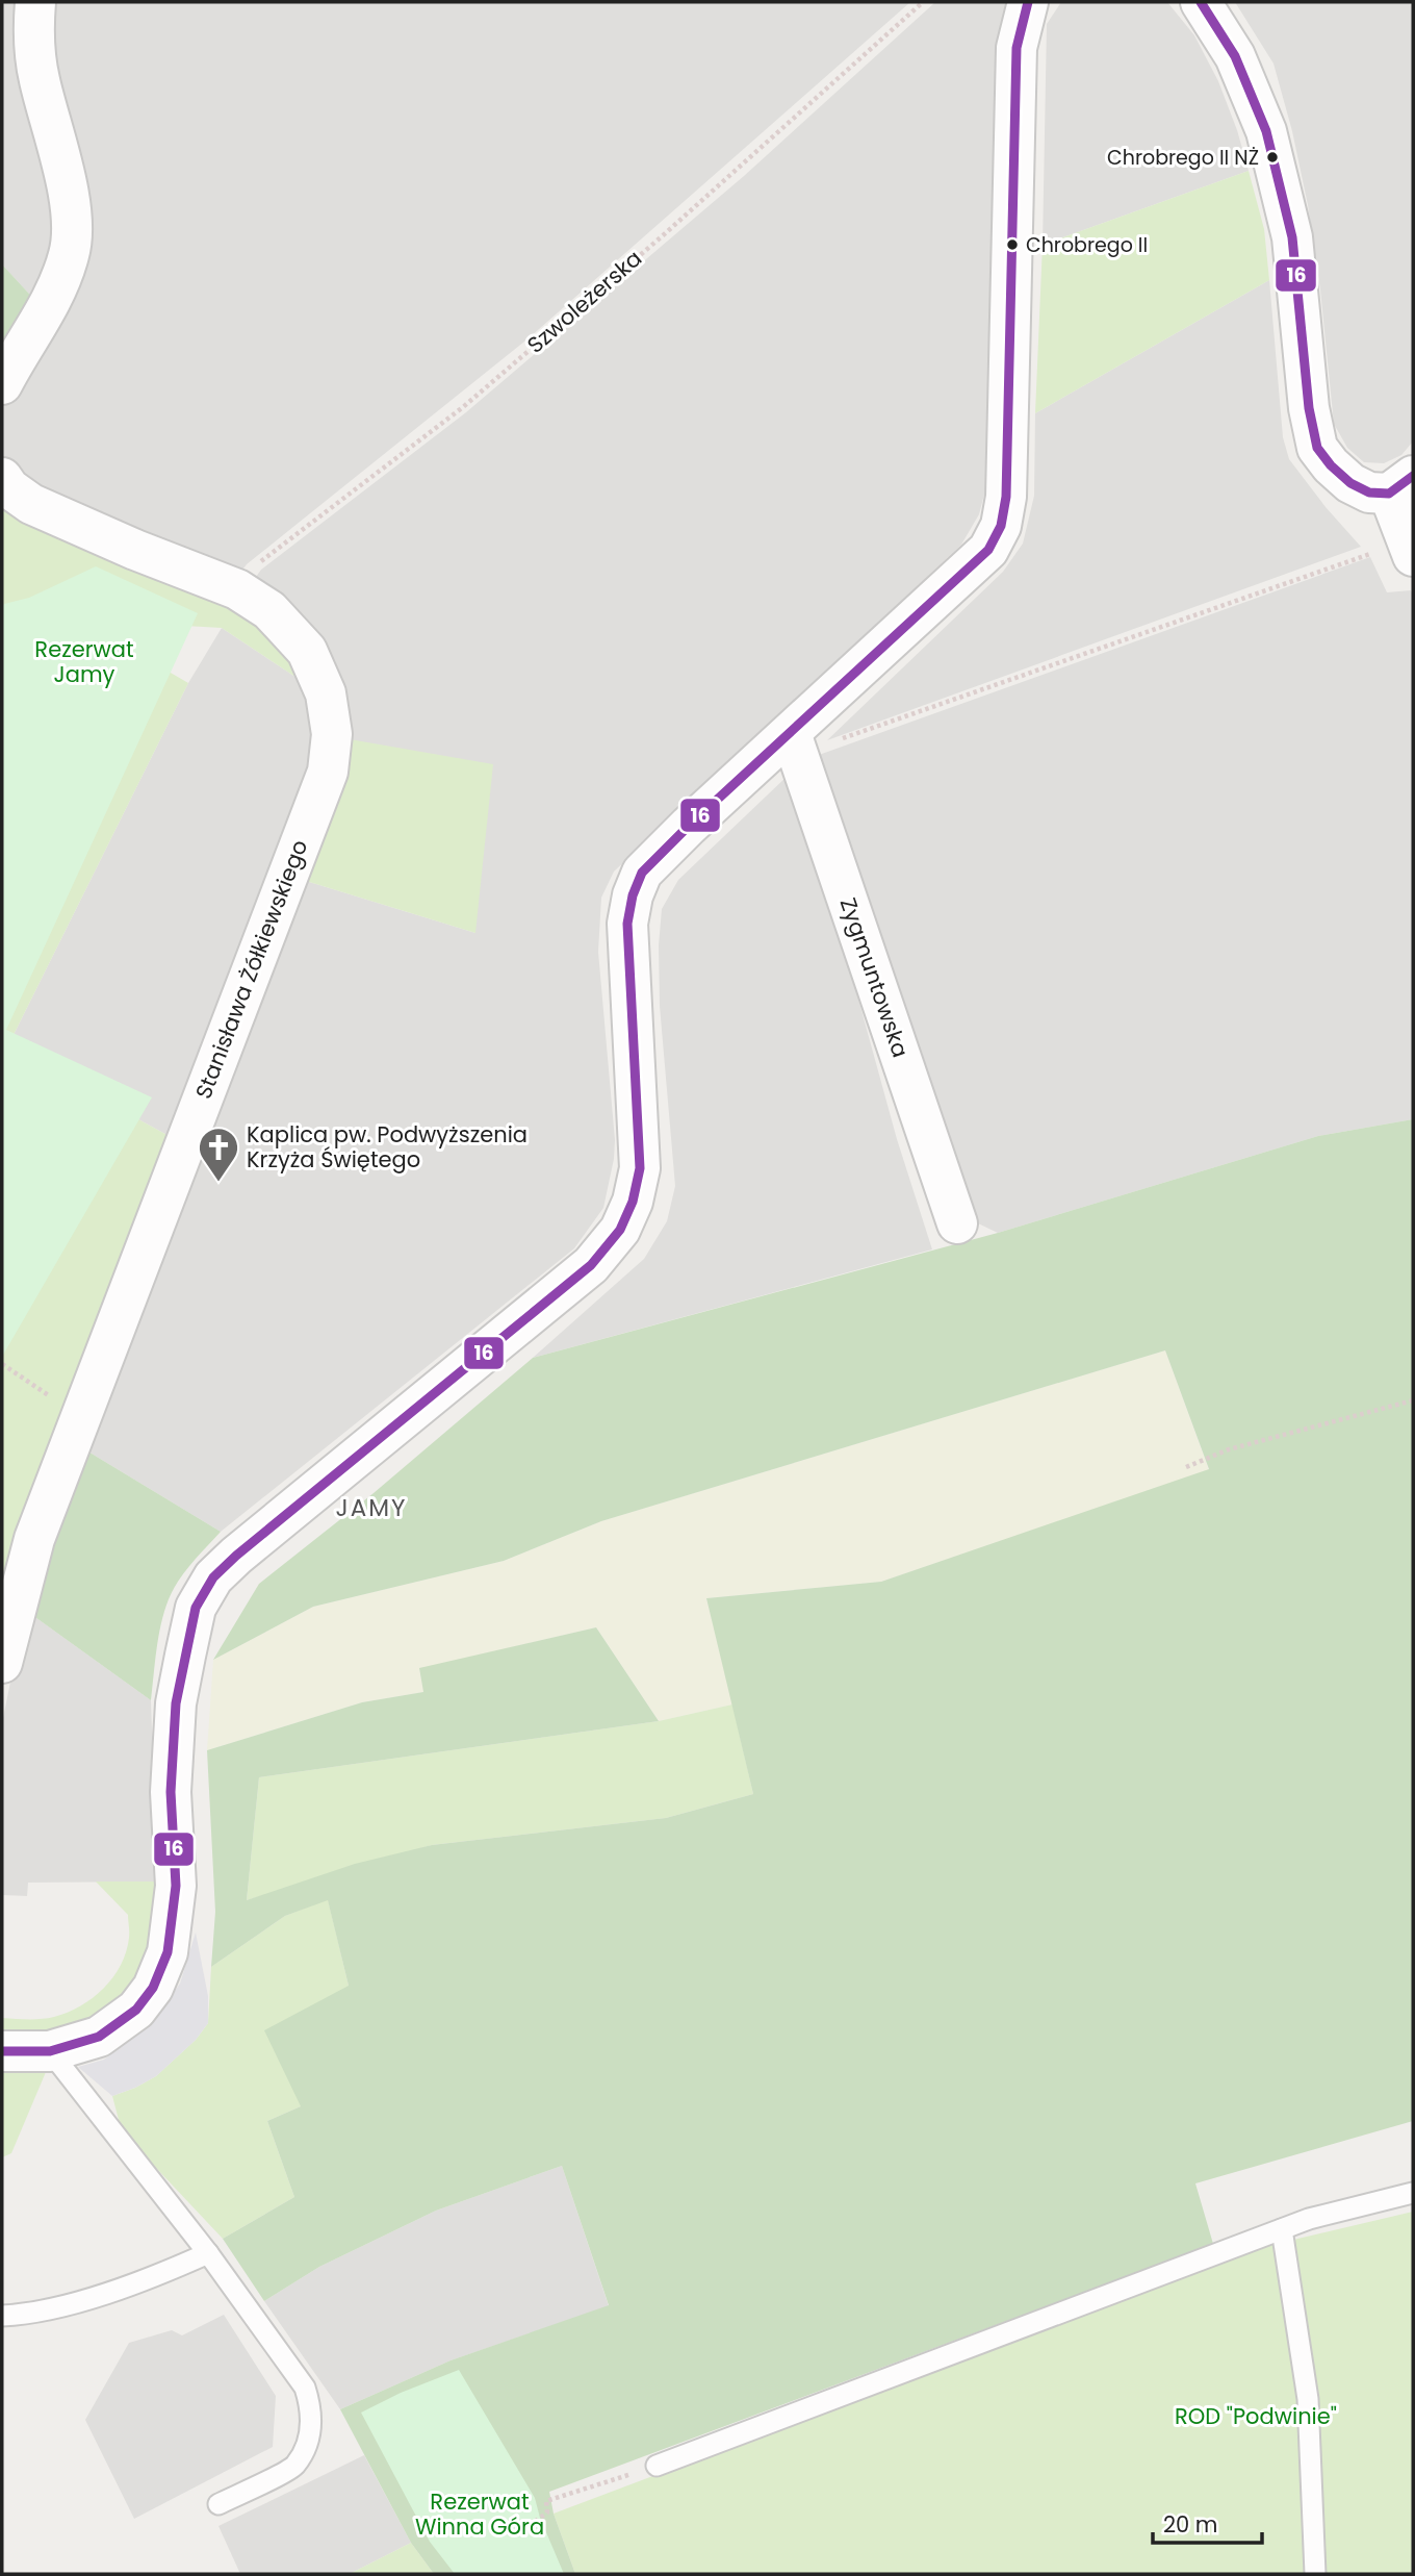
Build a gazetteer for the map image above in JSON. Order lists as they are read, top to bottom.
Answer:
{
  "streets": {
    "street": ["Stanisława Żółkiewskiego", "Zygmuntowska"],
    "path": ["Szwoleżerska"]
  },
  "crossings": [
    ["Szwoleżerska", "Stanisława Żółkiewskiego"]
  ],
  "districts": ["JAMY"],
  "parks": ["Rezerwat Jamy", "ROD \"Podwinie\"", "Rezerwat Winna Góra"],
  "places": {
    "other": ["Chrobrego II NŻ", "Chrobrego II"],
    "church": ["Kaplica pw. Podwyższenia Krzyża Świętego"]
  },
  "lines": ["transit line 16"],
  "scale_bar": "20 m"
}
